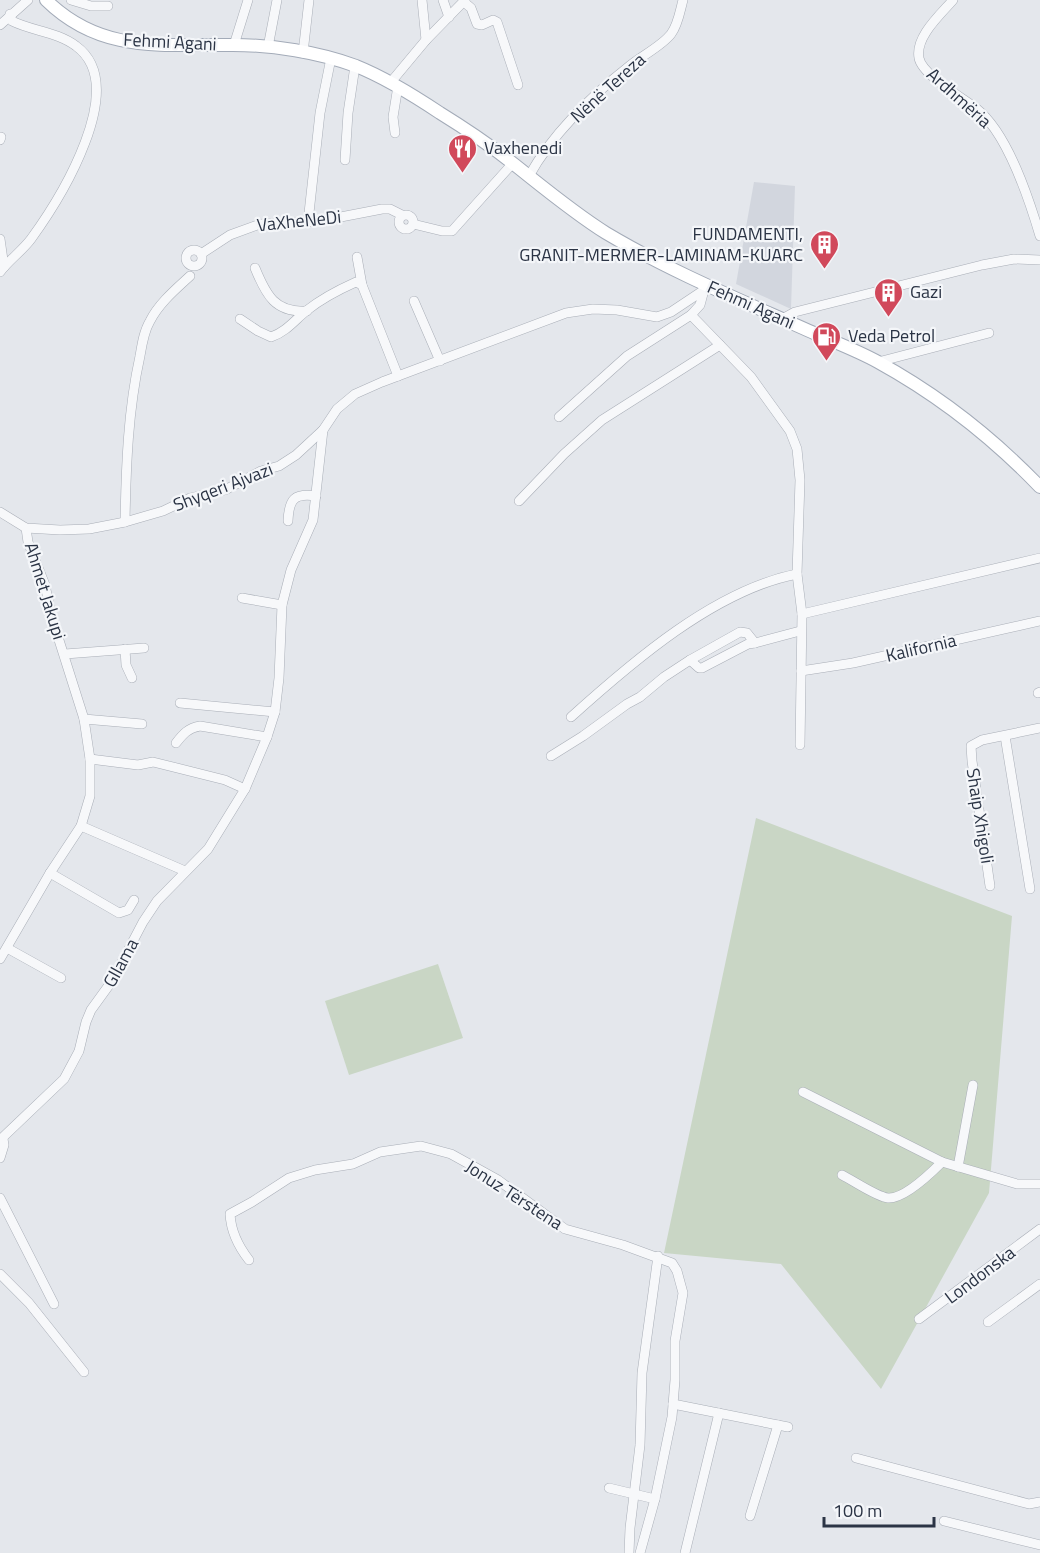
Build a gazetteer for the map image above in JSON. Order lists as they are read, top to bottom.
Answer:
{
  "streets": {
    "main road": ["Fehmi Agani"],
    "street": [
      "Nënë Tereza",
      "Ardhmëria",
      "VaXheNeDi",
      "Shyqeri Ajvazi",
      "Ahmet Jakupi",
      "Kalifornia",
      "Shaip Xhigoli",
      "Gllama",
      "Jonuz Tërstena",
      "Londonska"
    ]
  },
  "crossings": [
    ["Fehmi Agani", "Nënë Tereza"],
    ["Fehmi Agani", "VaXheNeDi"],
    ["Fehmi Agani", "Shyqeri Ajvazi"],
    ["Shyqeri Ajvazi", "Ahmet Jakupi"],
    ["Shyqeri Ajvazi", "Gllama"]
  ],
  "places": {
    "restaurant": ["Vaxhenedi"],
    "building": ["FUNDAMENTI, GRANIT-MERMER-LAMINAM-KUARC", "Gazi"],
    "fuel station": ["Veda Petrol"]
  },
  "scale_bar": "100 m"
}
